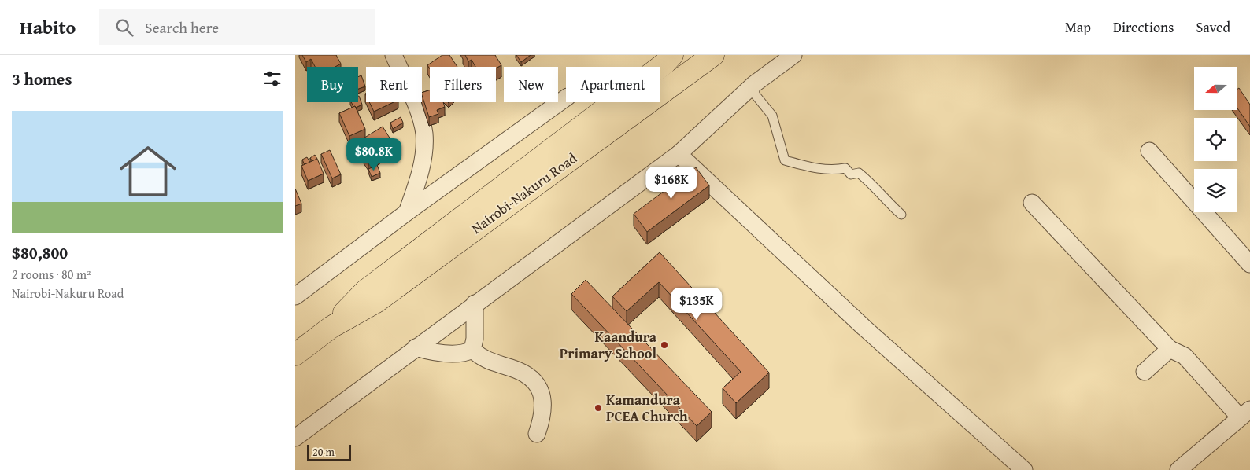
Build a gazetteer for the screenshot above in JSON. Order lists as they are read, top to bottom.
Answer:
{
  "streets": {
    "highway": ["Nairobi-Nakuru Road"]
  },
  "places": ["Kaandura Primary School", "Kamandura PCEA Church"],
  "scale_bar": "20 m",
  "north": "left",
  "page": {
    "header": "Habito",
    "search": "Search here",
    "nav": ["Map", "Directions", "Saved"],
    "heading": "3 homes",
    "chip": [
      "Buy",
      "Rent",
      "Filters",
      "New",
      "Apartment"
    ],
    "list": [
      {
        "name": "$80,800",
        "note": "2 rooms · 80 m² · Nairobi-Nakuru Road"
      }
    ],
    "price": ["$80.8K", "$168K", "$135K"],
    "scale": "20 m"
  }
}
